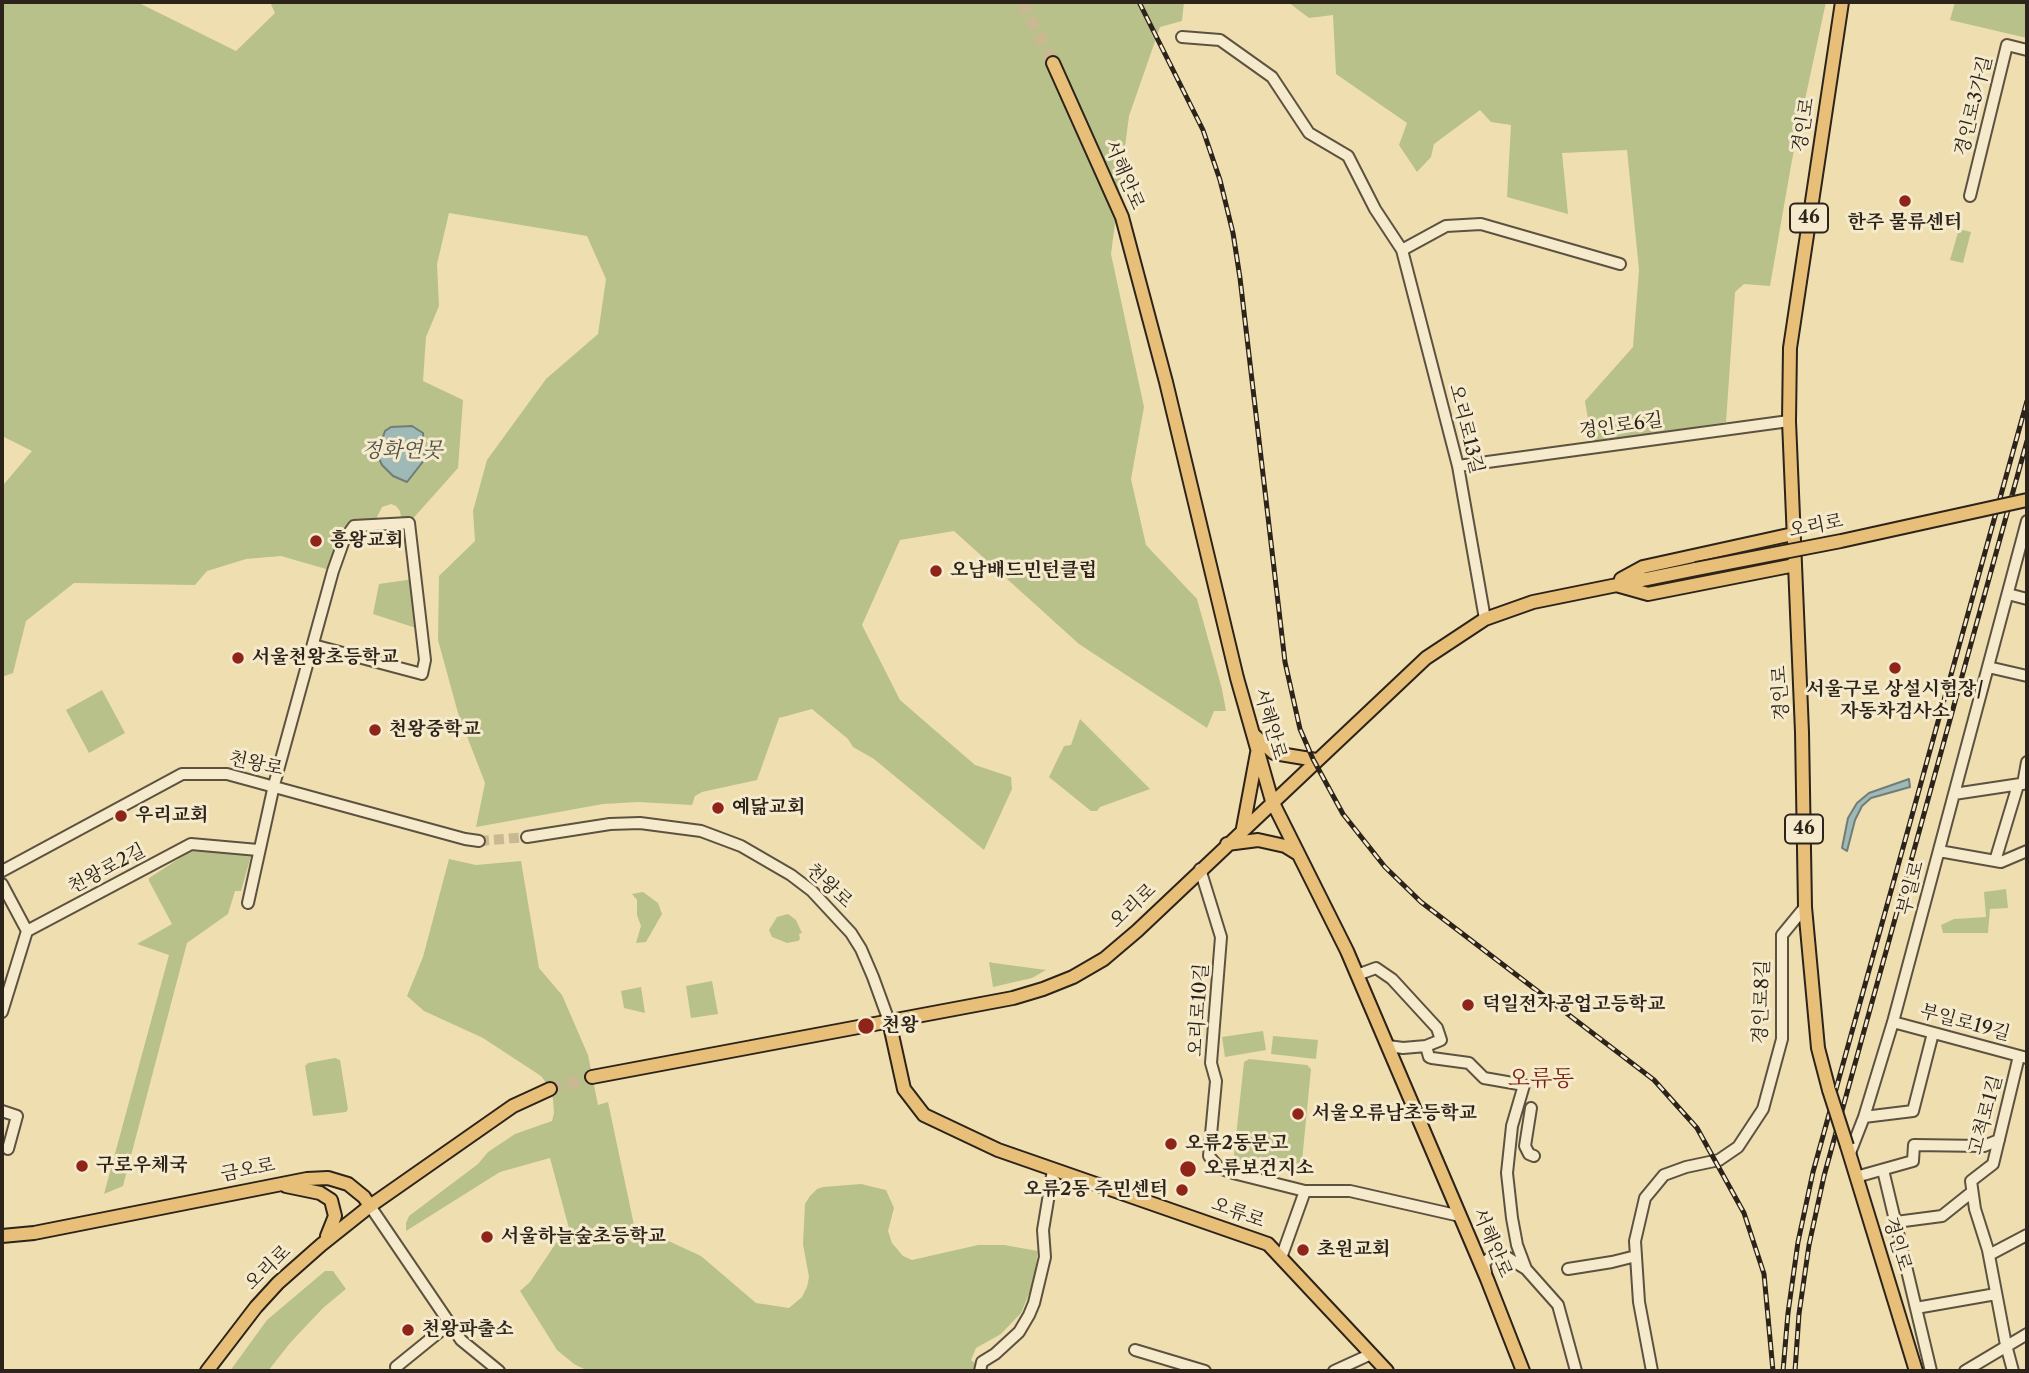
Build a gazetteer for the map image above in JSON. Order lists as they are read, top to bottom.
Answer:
{
  "streets": {
    "main road": [
      "경인로",
      "서해안로",
      "46",
      "오리로",
      "금오로",
      "오류로"
    ],
    "street": [
      "경인로3가길",
      "경인로6길",
      "오리로13길",
      "천왕로",
      "천왕로2길",
      "부일로",
      "경인로8길",
      "오리로10길",
      "부일로19길",
      "고척로1길"
    ]
  },
  "crossings": [
    ["경인로", "경인로6길"],
    ["경인로", "오리로"],
    ["경인로", "부일로"],
    ["경인로", "경인로8길"],
    ["서해안로", "오리로"],
    ["경인로6길", "오리로13길"],
    ["오리로13길", "오리로"],
    ["오리로", "천왕로"],
    ["오리로", "오리로10길"],
    ["오리로", "금오로"],
    ["오리로", "오류로"],
    ["천왕로", "오류로"],
    ["부일로", "부일로19길"],
    ["부일로19길", "고척로1길"]
  ],
  "districts": ["오류동"],
  "water": ["정화연못"],
  "places": [
    "한주 물류센터",
    "흥왕교회",
    "오남배드민턴클럽",
    "서울천왕초등학교",
    "서울구로 상설시험장/ 자동차검사소",
    "천왕중학교",
    "예닮교회",
    "우리교회",
    "덕일전자공업고등학교",
    "천왕",
    "서울오류남초등학교",
    "오류2동문고",
    "구로우체국",
    "오류보건지소",
    "오류2동 주민센터",
    "서울하늘숲초등학교",
    "초원교회",
    "천왕파출소"
  ]
}
